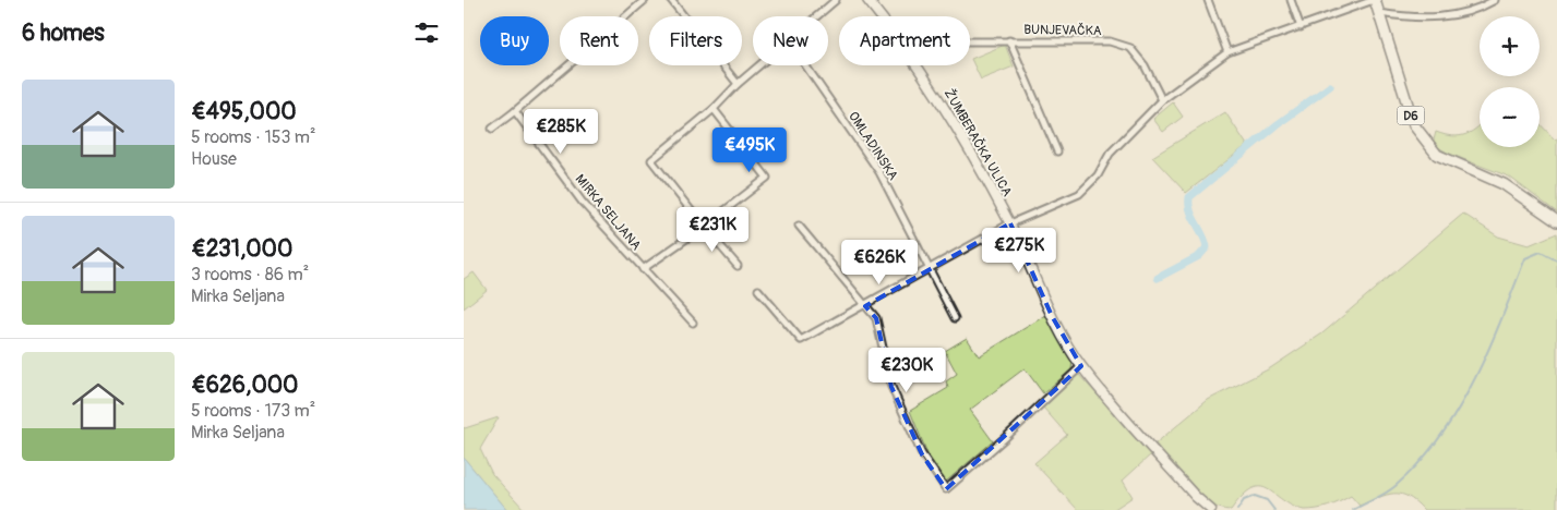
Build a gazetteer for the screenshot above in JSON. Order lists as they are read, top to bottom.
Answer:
{
  "streets": {
    "main road": ["D6", "ŽUMBERAČKA ULICA"],
    "street": ["BUNJEVAČKA", "OMLADINSKA", "MIRKA SELJANA"]
  },
  "page": {
    "heading": "6 homes",
    "map_buttons": ["+", "−"],
    "chip": [
      "Buy",
      "Rent",
      "Filters",
      "New",
      "Apartment"
    ],
    "list": [
      {
        "name": "€495,000",
        "note": "5 rooms · 153 m² · House"
      },
      {
        "name": "€231,000",
        "note": "3 rooms · 86 m² · Mirka Seljana"
      },
      {
        "name": "€626,000",
        "note": "5 rooms · 173 m² · Mirka Seljana"
      }
    ],
    "price": [
      "€285K",
      "€495K",
      "€231K",
      "€275K",
      "€626K",
      "€230K"
    ]
  }
}
